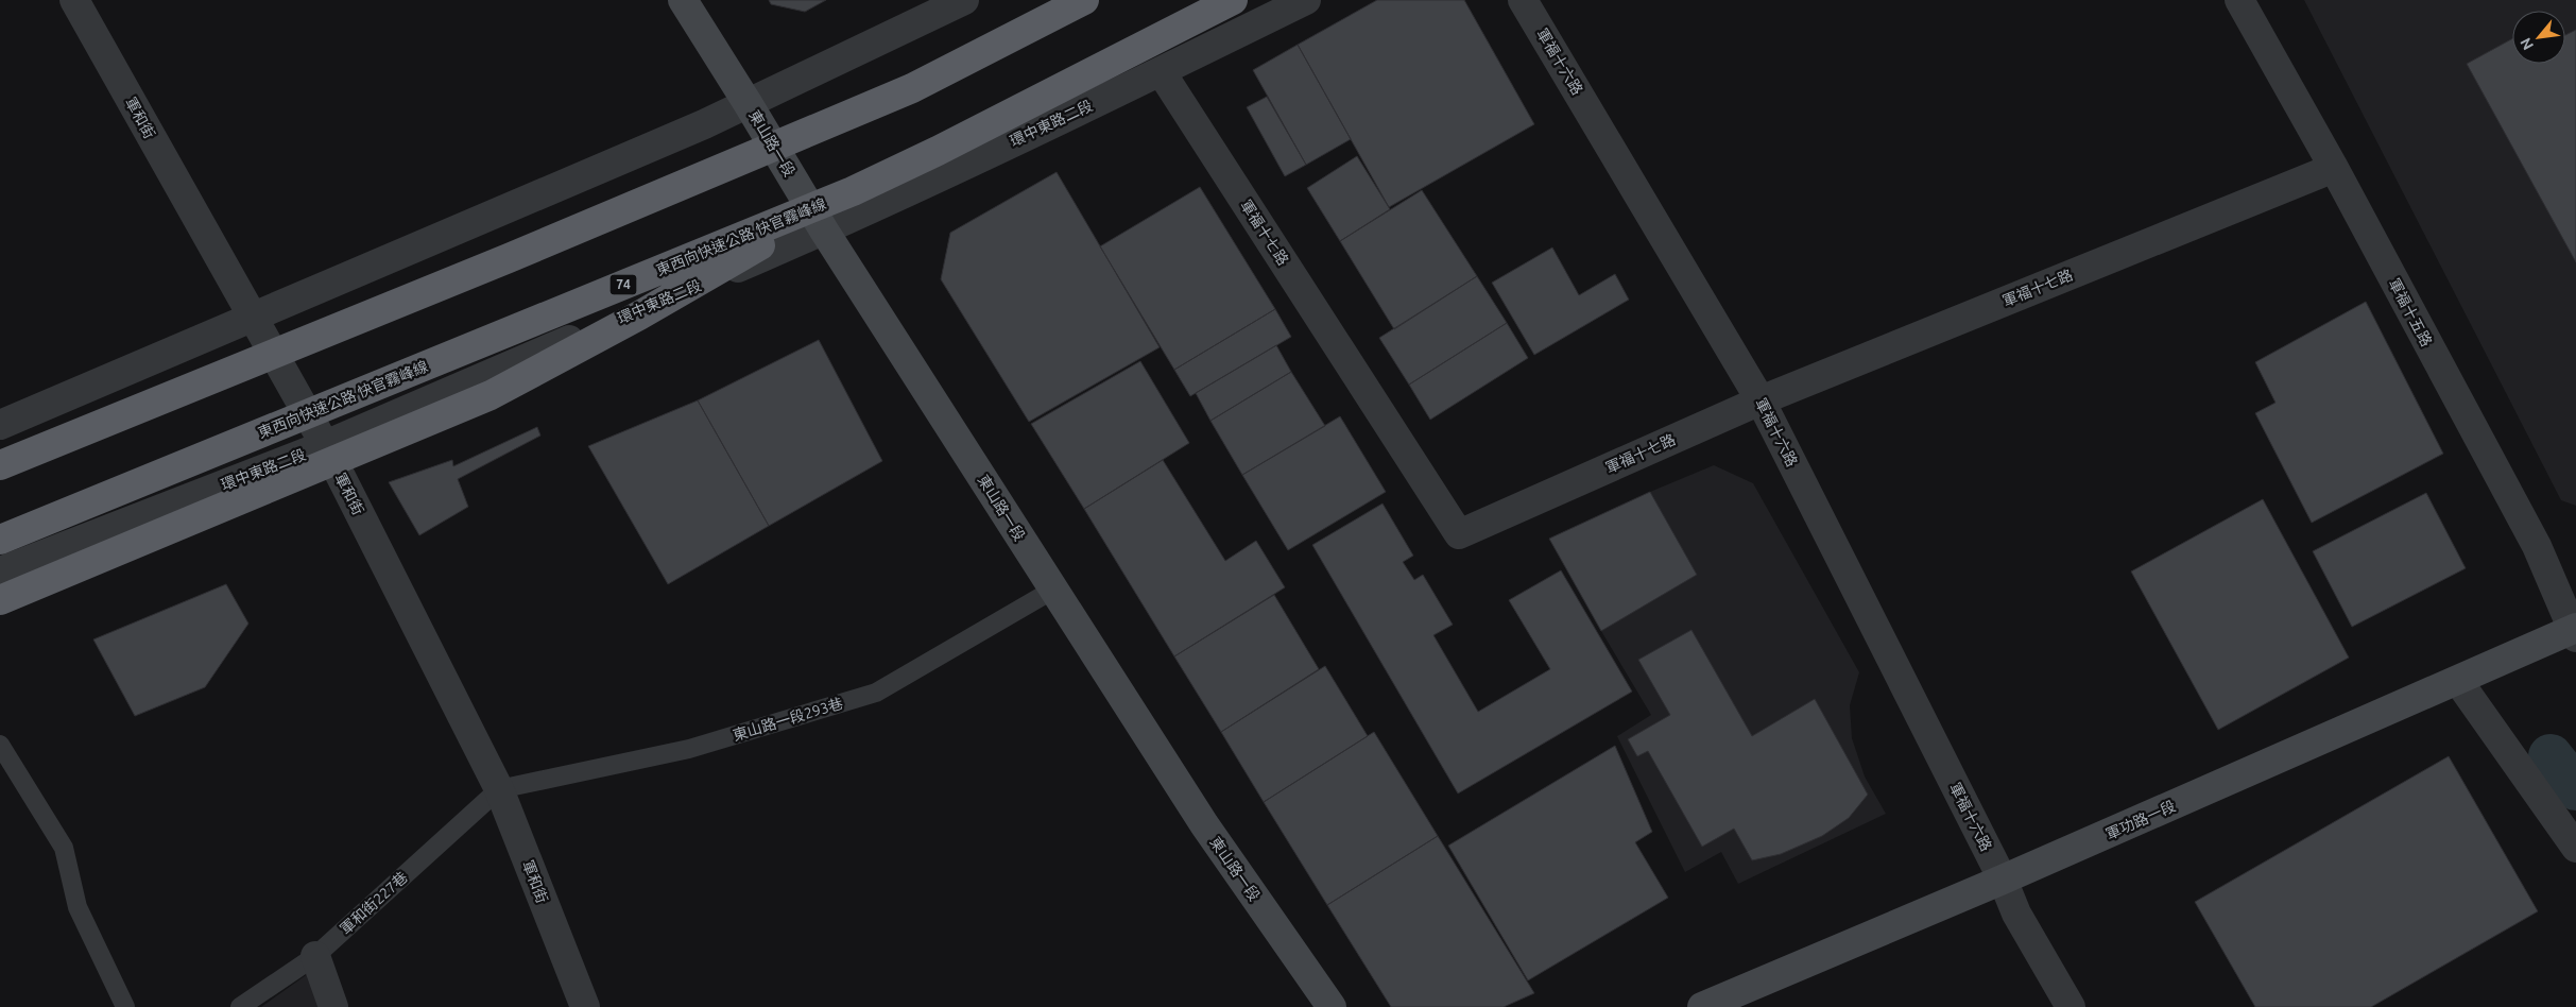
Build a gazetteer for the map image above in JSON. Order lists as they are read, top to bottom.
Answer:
{
  "streets": {
    "highway": ["東西向快速公路 快官霧峰線", "74"],
    "main road": ["東山路一段", "軍功路一段"],
    "street": [
      "軍福十六路",
      "軍和街",
      "環中東路二段",
      "軍福十七路",
      "軍福十五路"
    ],
    "lane": ["東山路一段293巷", "軍和街227巷"]
  },
  "crossings": [
    ["軍福十六路", "軍福十七路"],
    ["軍福十六路", "軍功路一段"],
    ["軍和街", "環中東路二段"],
    ["軍和街", "東山路一段293巷"],
    ["軍和街", "軍和街227巷"],
    ["環中東路二段", "東山路一段"],
    ["環中東路二段", "軍福十七路"],
    ["東山路一段", "東山路一段293巷"],
    ["軍福十七路", "軍福十五路"],
    ["東西向快速公路 快官霧峰線", "74"],
    ["軍福十五路", "軍功路一段"],
    ["東山路一段293巷", "軍和街227巷"]
  ],
  "north": "bottom left"
}
